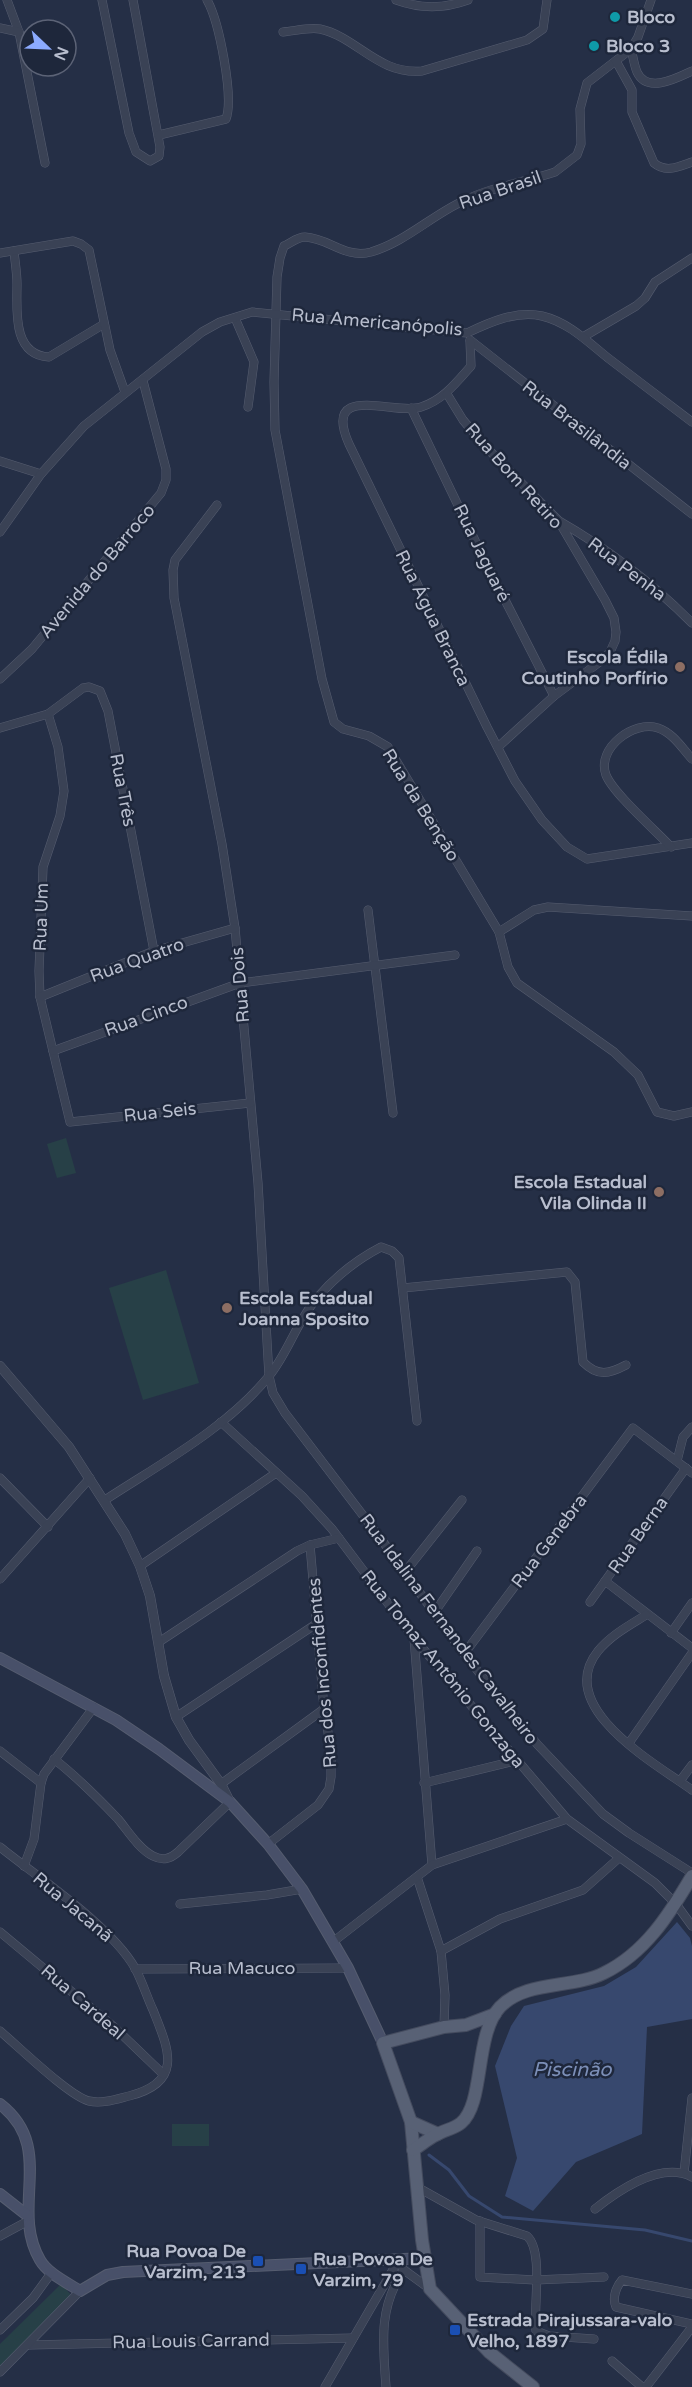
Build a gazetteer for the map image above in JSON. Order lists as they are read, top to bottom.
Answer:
{
  "streets": {
    "street": [
      "Rua Brasil",
      "Rua Americanópolis",
      "Rua Brasilândia",
      "Rua Bom Retiro",
      "Rua Jaguaré",
      "Rua Penha",
      "Avenida do Barroco",
      "Rua Água Branca",
      "Rua Três",
      "Rua da Benção",
      "Rua Um",
      "Rua Quatro",
      "Rua Dois",
      "Rua Cinco",
      "Rua Seis",
      "Rua Berna",
      "Rua Genebra",
      "Rua Idalina Fernandes Cavalheiro",
      "Rua Tomaz Antônio Gonzaga",
      "Rua dos Inconfidentes",
      "Rua Jacanã",
      "Rua Macuco",
      "Rua Cardeal",
      "Rua Louis Carrand"
    ]
  },
  "crossings": [
    ["Rua Brasil", "Rua Americanópolis"],
    ["Rua Brasil", "Rua da Benção"],
    ["Rua Americanópolis", "Rua Brasilândia"],
    ["Rua Americanópolis", "Rua Água Branca"],
    ["Rua Americanópolis", "Rua da Benção"],
    ["Rua Brasilândia", "Rua Água Branca"],
    ["Rua Bom Retiro", "Rua Jaguaré"],
    ["Rua Bom Retiro", "Rua Penha"],
    ["Rua Bom Retiro", "Rua Água Branca"],
    ["Rua Jaguaré", "Rua Água Branca"],
    ["Rua Três", "Rua Um"],
    ["Rua Três", "Rua Quatro"],
    ["Rua Um", "Rua Quatro"],
    ["Rua Um", "Rua Cinco"],
    ["Rua Um", "Rua Seis"],
    ["Rua Quatro", "Rua Dois"],
    ["Rua Dois", "Rua Cinco"],
    ["Rua Dois", "Rua Seis"],
    ["Rua Dois", "Rua Idalina Fernandes Cavalheiro"],
    ["Rua Genebra", "Rua Idalina Fernandes Cavalheiro"],
    ["Rua Jacanã", "Rua Macuco"],
    ["Rua Jacanã", "Rua Cardeal"]
  ],
  "water": ["Piscinão"],
  "places": {
    "other": [
      "Bloco",
      "Bloco 3",
      "Escola Édila Coutinho Porfírio",
      "Escola Estadual Vila Olinda II",
      "Escola Estadual Joanna Sposito"
    ],
    "transit": ["Rua Povoa De Varzim, 213", "Rua Povoa De Varzim, 79", "Estrada Pirajussara-valo Velho, 1897"]
  },
  "north": "bottom right"
}
